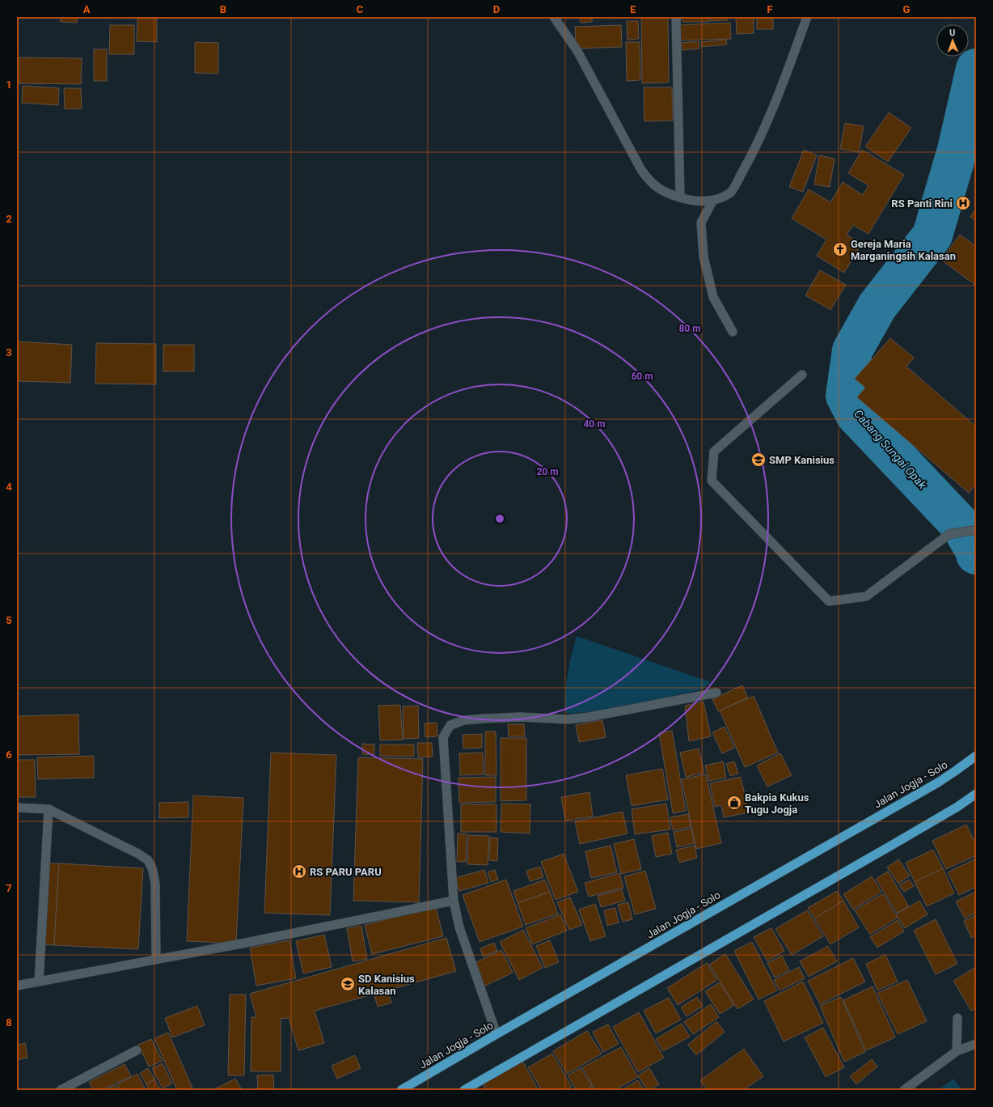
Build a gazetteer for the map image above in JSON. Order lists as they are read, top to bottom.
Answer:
{
  "streets": {
    "highway": ["Jalan Jogja - Solo"]
  },
  "water": ["Cabang Sungai Opak"],
  "places": {
    "hospital": ["RS Panti Rini", "RS PARU PARU"],
    "church": ["Gereja Maria Marganingsih Kalasan"],
    "school or university": ["SMP Kanisius", "SD Kanisius Kalasan"],
    "shop": ["Bakpia Kukus Tugu Jogja"]
  },
  "north": "top",
  "grid": {
    "columns": [
      "A",
      "B",
      "C",
      "D",
      "E",
      "F",
      "G"
    ],
    "rows": [
      "1",
      "2",
      "3",
      "4",
      "5",
      "6",
      "7",
      "8"
    ]
  },
  "rings": [
    "80 m",
    "60 m",
    "40 m",
    "20 m"
  ]
}
